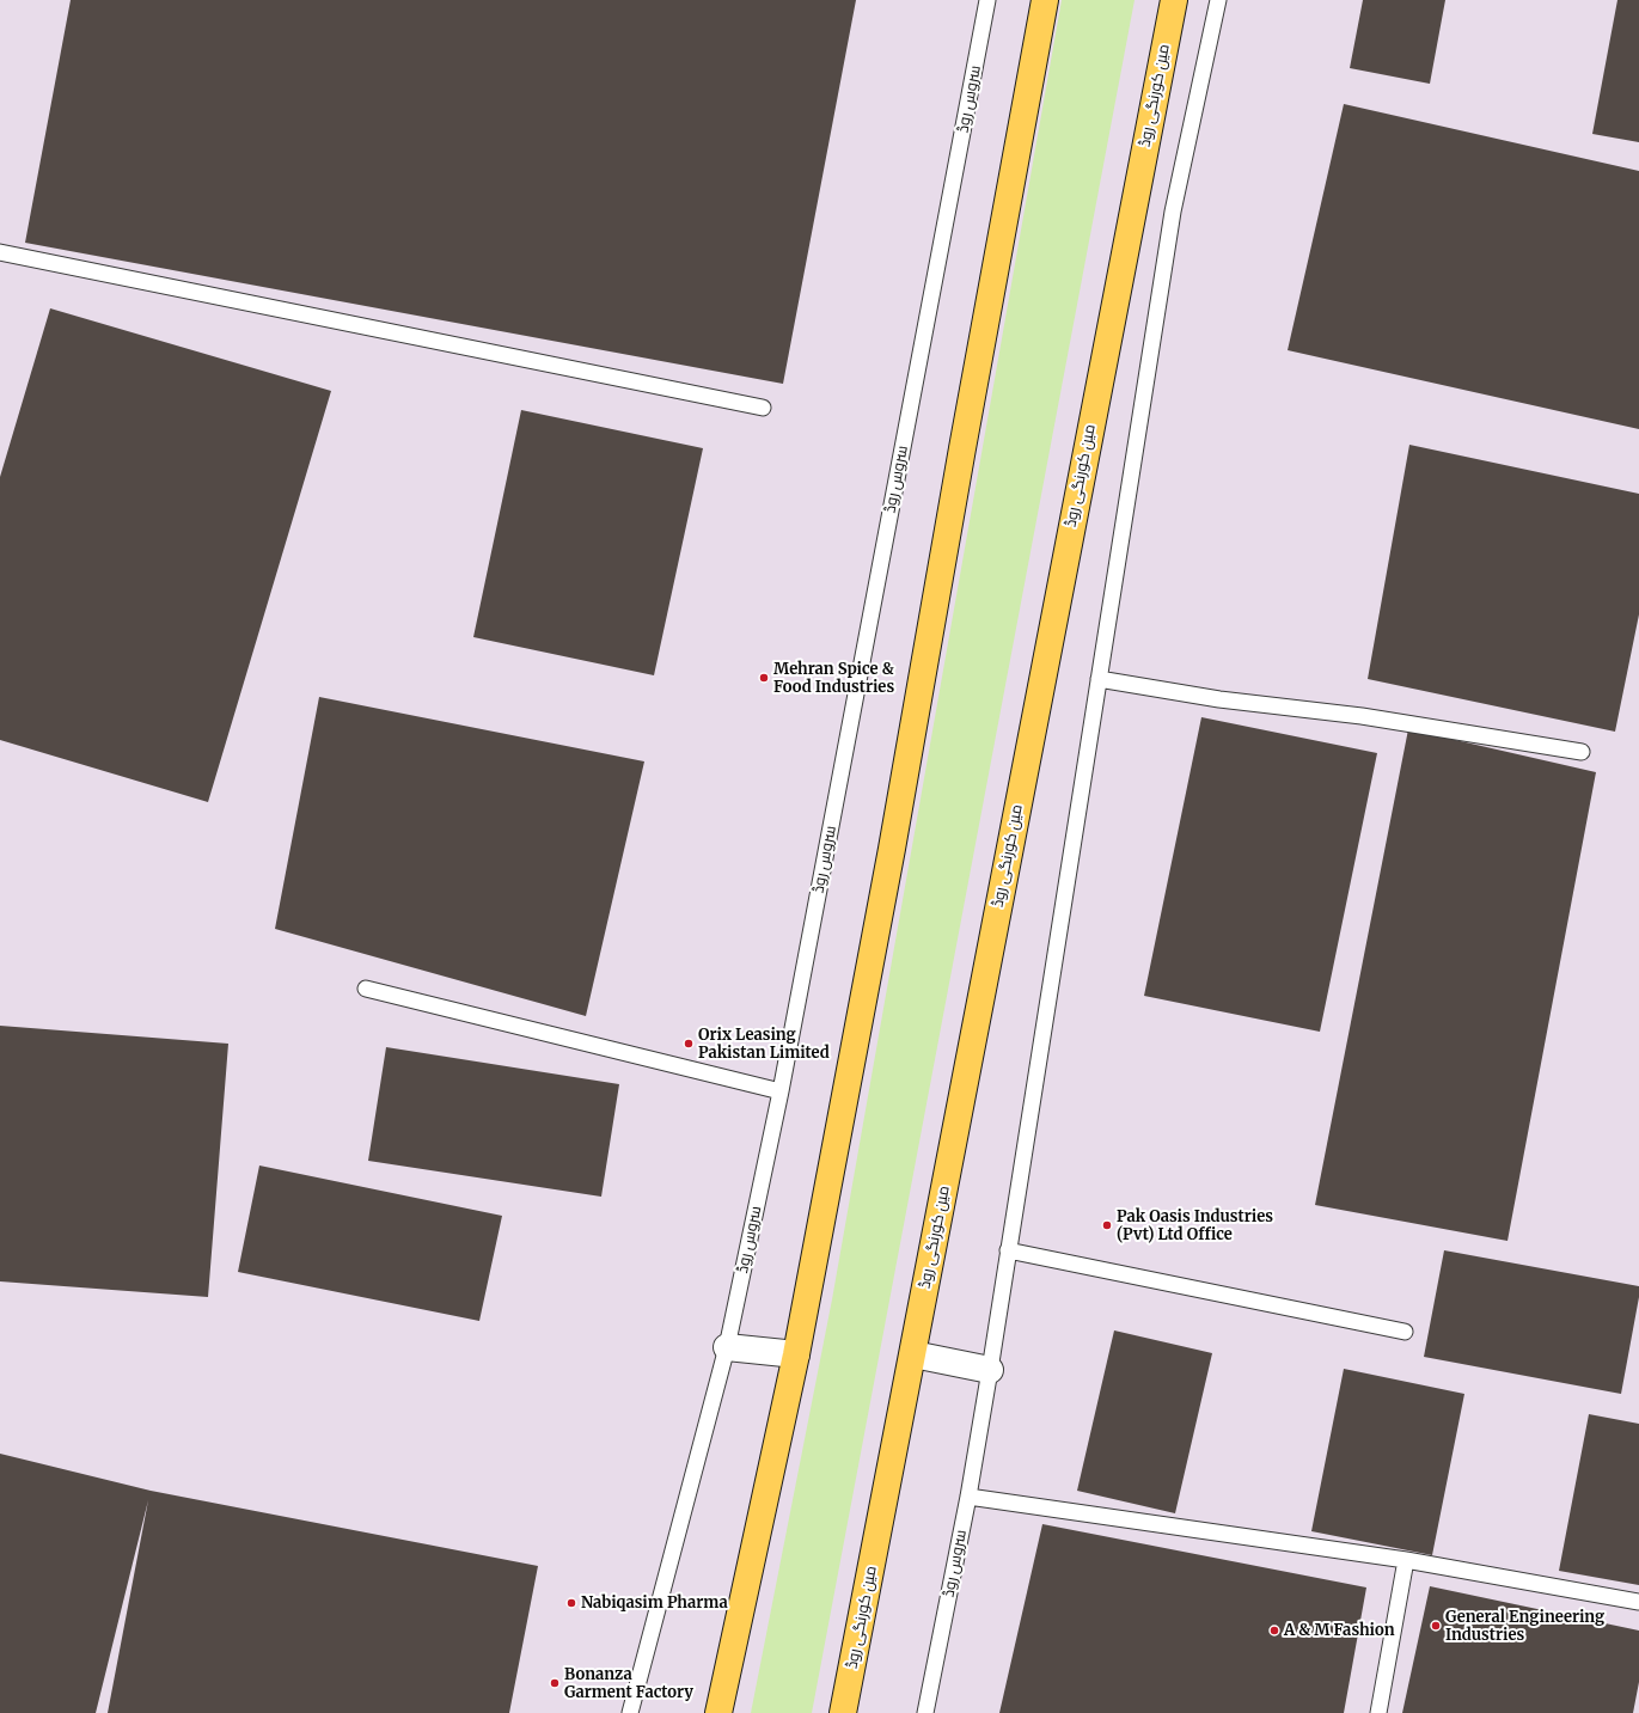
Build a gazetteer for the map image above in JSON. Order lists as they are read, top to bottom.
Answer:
{
  "streets": {
    "main road": ["مین کورنگی روڈ"],
    "lane": ["سروس روڈ"]
  },
  "places": [
    "Mehran Spice & Food Industries",
    "Orix Leasing Pakistan Limited",
    "Pak Oasis Industries (Pvt) Ltd Office",
    "Nabiqasim Pharma",
    "General Engineering Industries",
    "A & M Fashion",
    "Bonanza Garment Factory"
  ]
}
